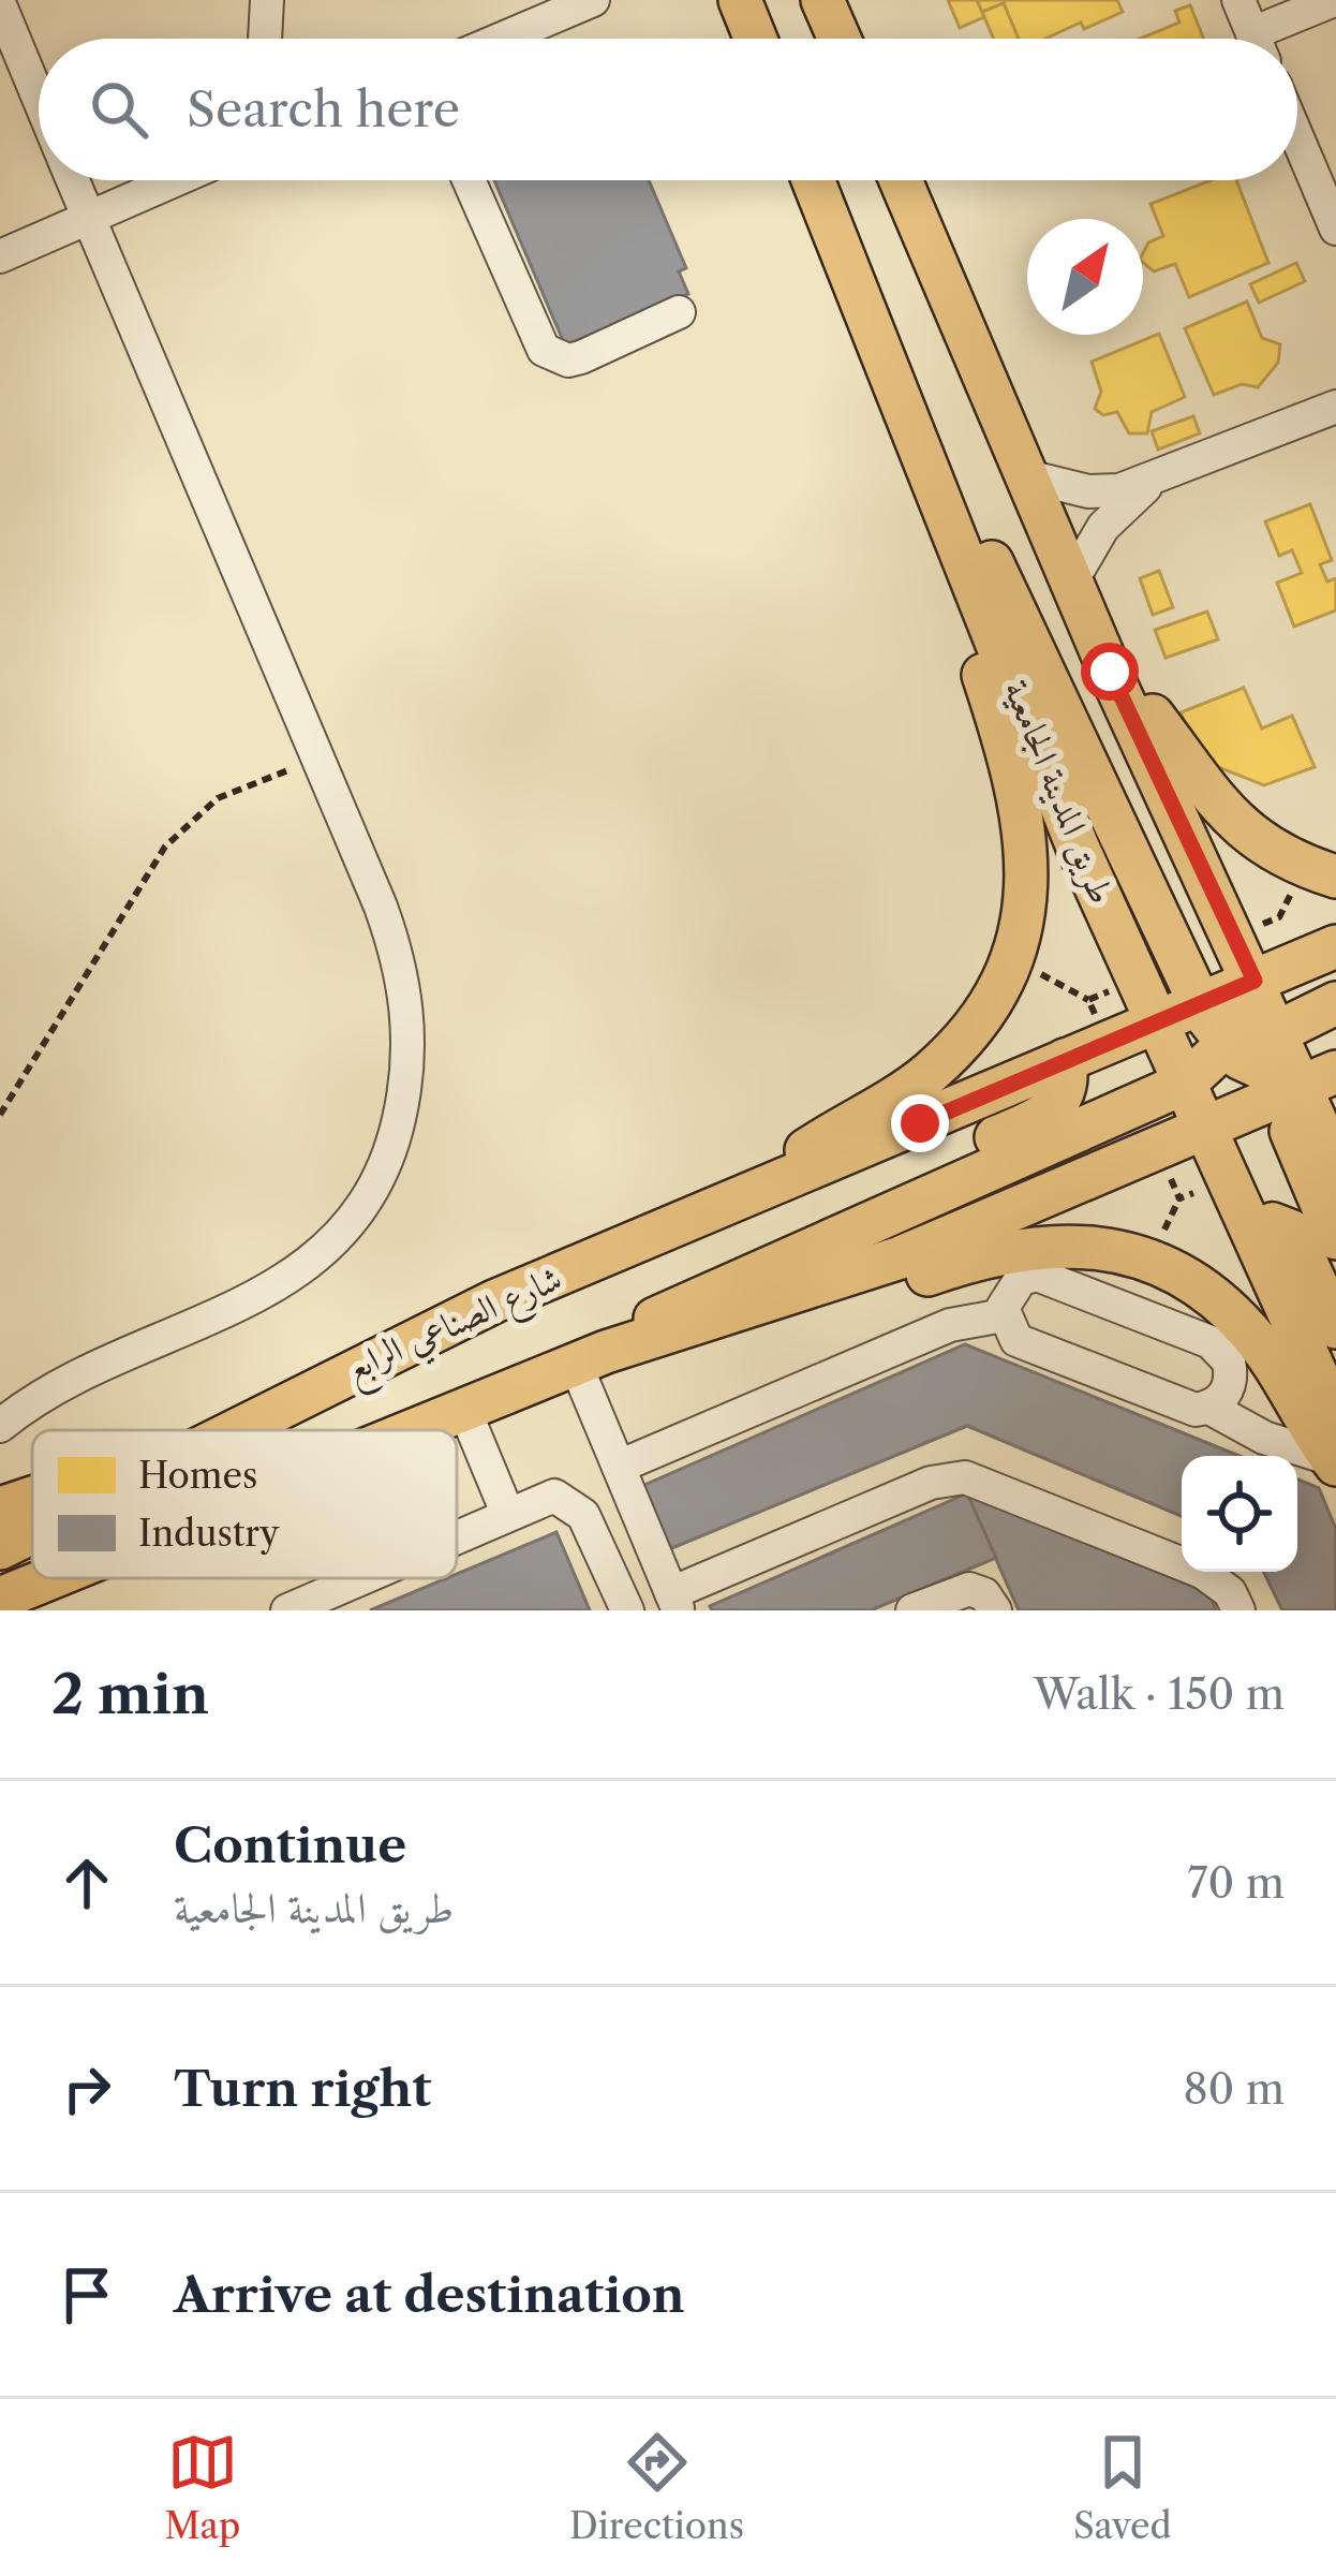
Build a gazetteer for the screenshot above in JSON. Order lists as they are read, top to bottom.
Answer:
{
  "streets": {
    "main road": ["طريق المدينة الجامعية", "شارع الصناعي الرابع"]
  },
  "crossings": [
    ["طريق المدينة الجامعية", "شارع الصناعي الرابع"]
  ],
  "legend": ["Homes", "Industry"],
  "north": "top right",
  "page": {
    "search": "Search here",
    "heading": ["2 min", "Walk · 150 m"],
    "list": [
      ["Continue", "طريق المدينة الجامعية", "70 m"],
      ["Turn right", "80 m"],
      "Arrive at destination"
    ],
    "nav": ["Map", "Directions", "Saved"]
  }
}
